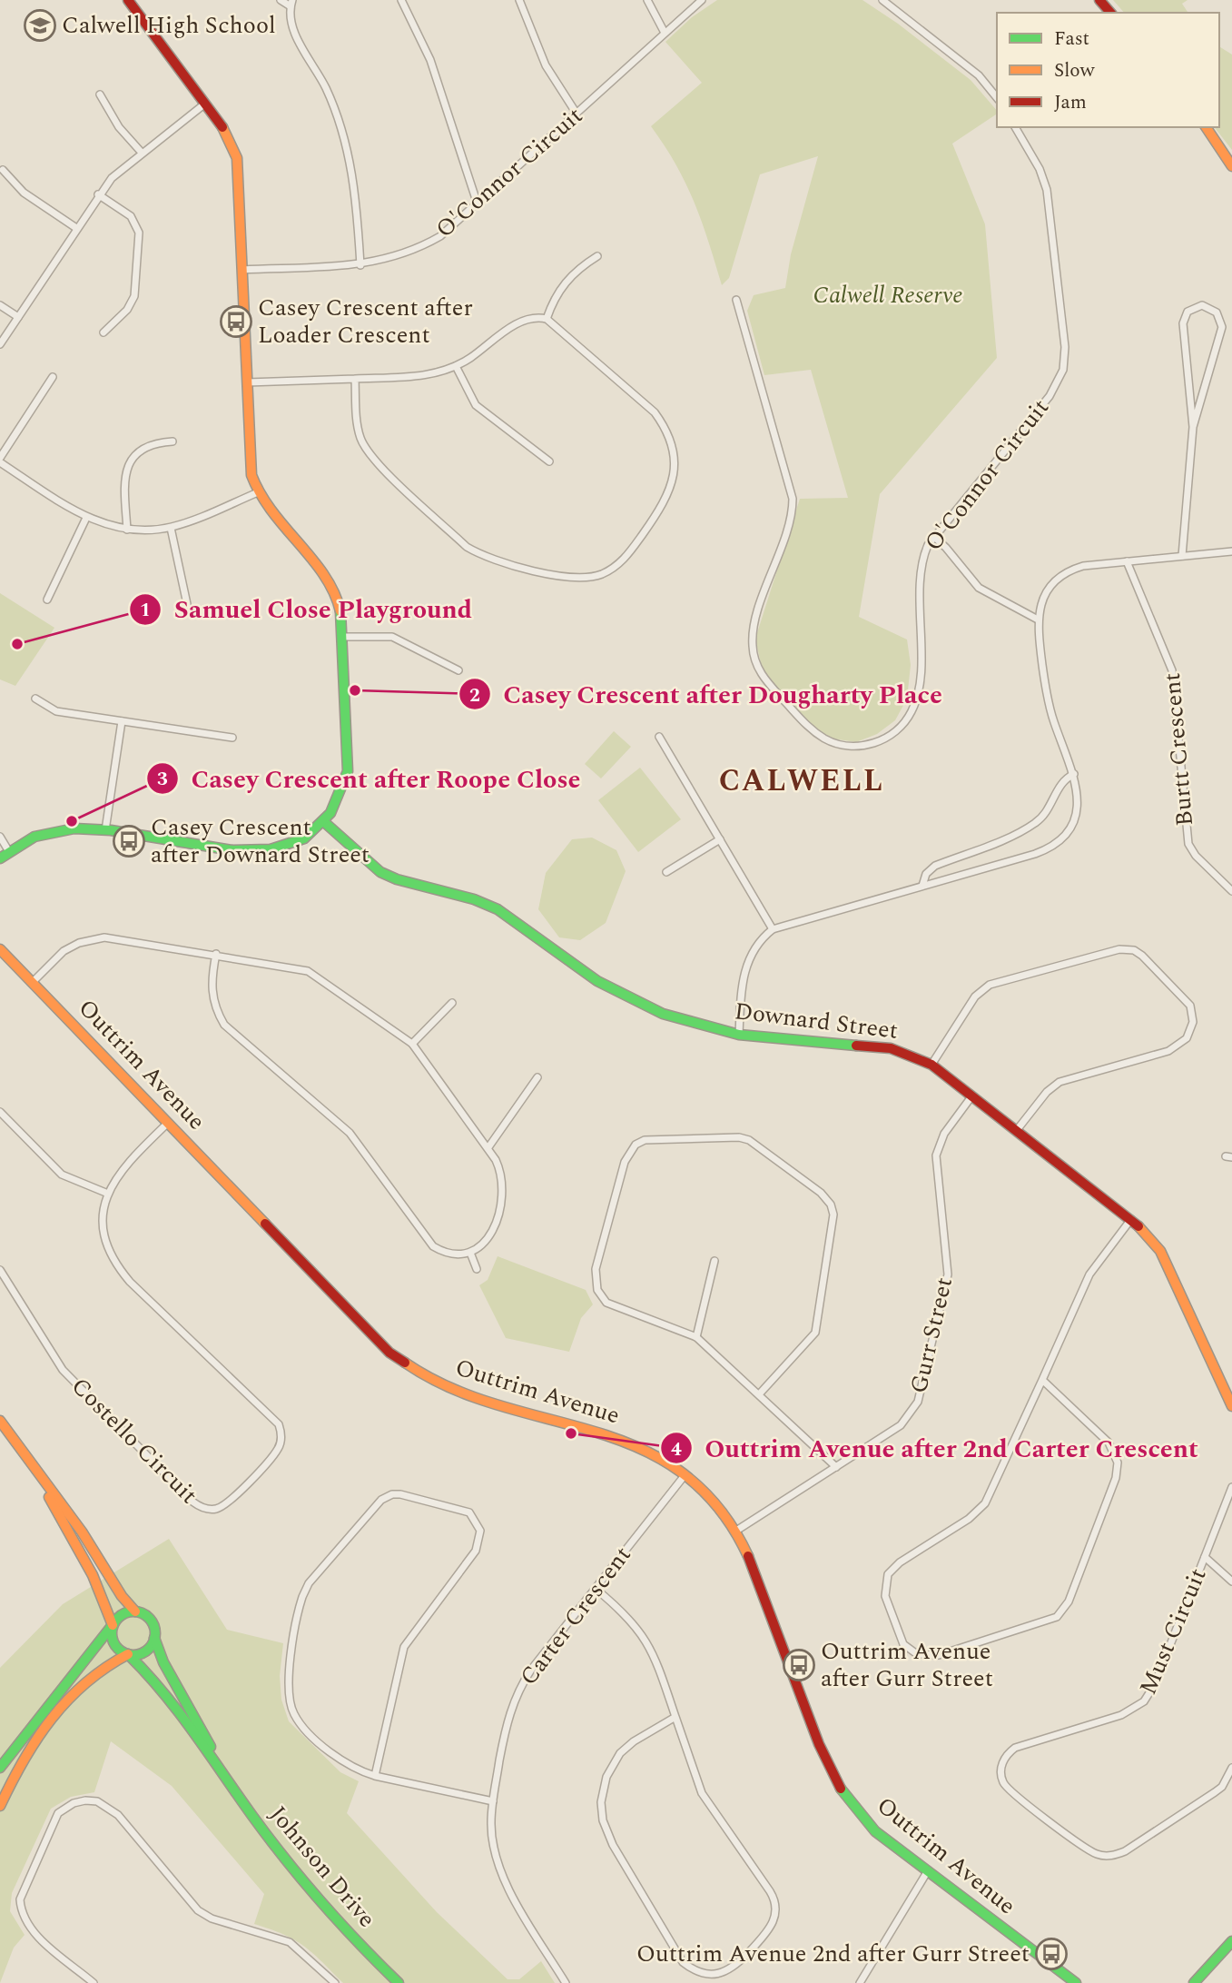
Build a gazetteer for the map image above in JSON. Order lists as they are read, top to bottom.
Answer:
{
  "streets": {
    "street": [
      "O'Connor Circuit",
      "Burtt Crescent",
      "Downard Street",
      "Outtrim Avenue",
      "Gurr Street",
      "Costello Circuit",
      "Carter Crescent",
      "Must Circuit",
      "Johnson Drive"
    ]
  },
  "crossings": [
    ["Downard Street", "Gurr Street"],
    ["Outtrim Avenue", "Gurr Street"],
    ["Outtrim Avenue", "Costello Circuit"],
    ["Outtrim Avenue", "Carter Crescent"]
  ],
  "districts": ["CALWELL"],
  "parks": ["Calwell Reserve"],
  "places": {
    "school or university": ["Calwell High School"],
    "bus stop": [
      "Casey Crescent after Loader Crescent",
      "Casey Crescent after Downard Street",
      "Outtrim Avenue after Gurr Street",
      "Outtrim Avenue 2nd after Gurr Street"
    ],
    "other": [
      "Samuel Close Playground",
      "Casey Crescent after Dougharty Place",
      "Casey Crescent after Roope Close",
      "Outtrim Avenue after 2nd Carter Crescent"
    ]
  },
  "legend": ["Fast", "Slow", "Jam"]
}
